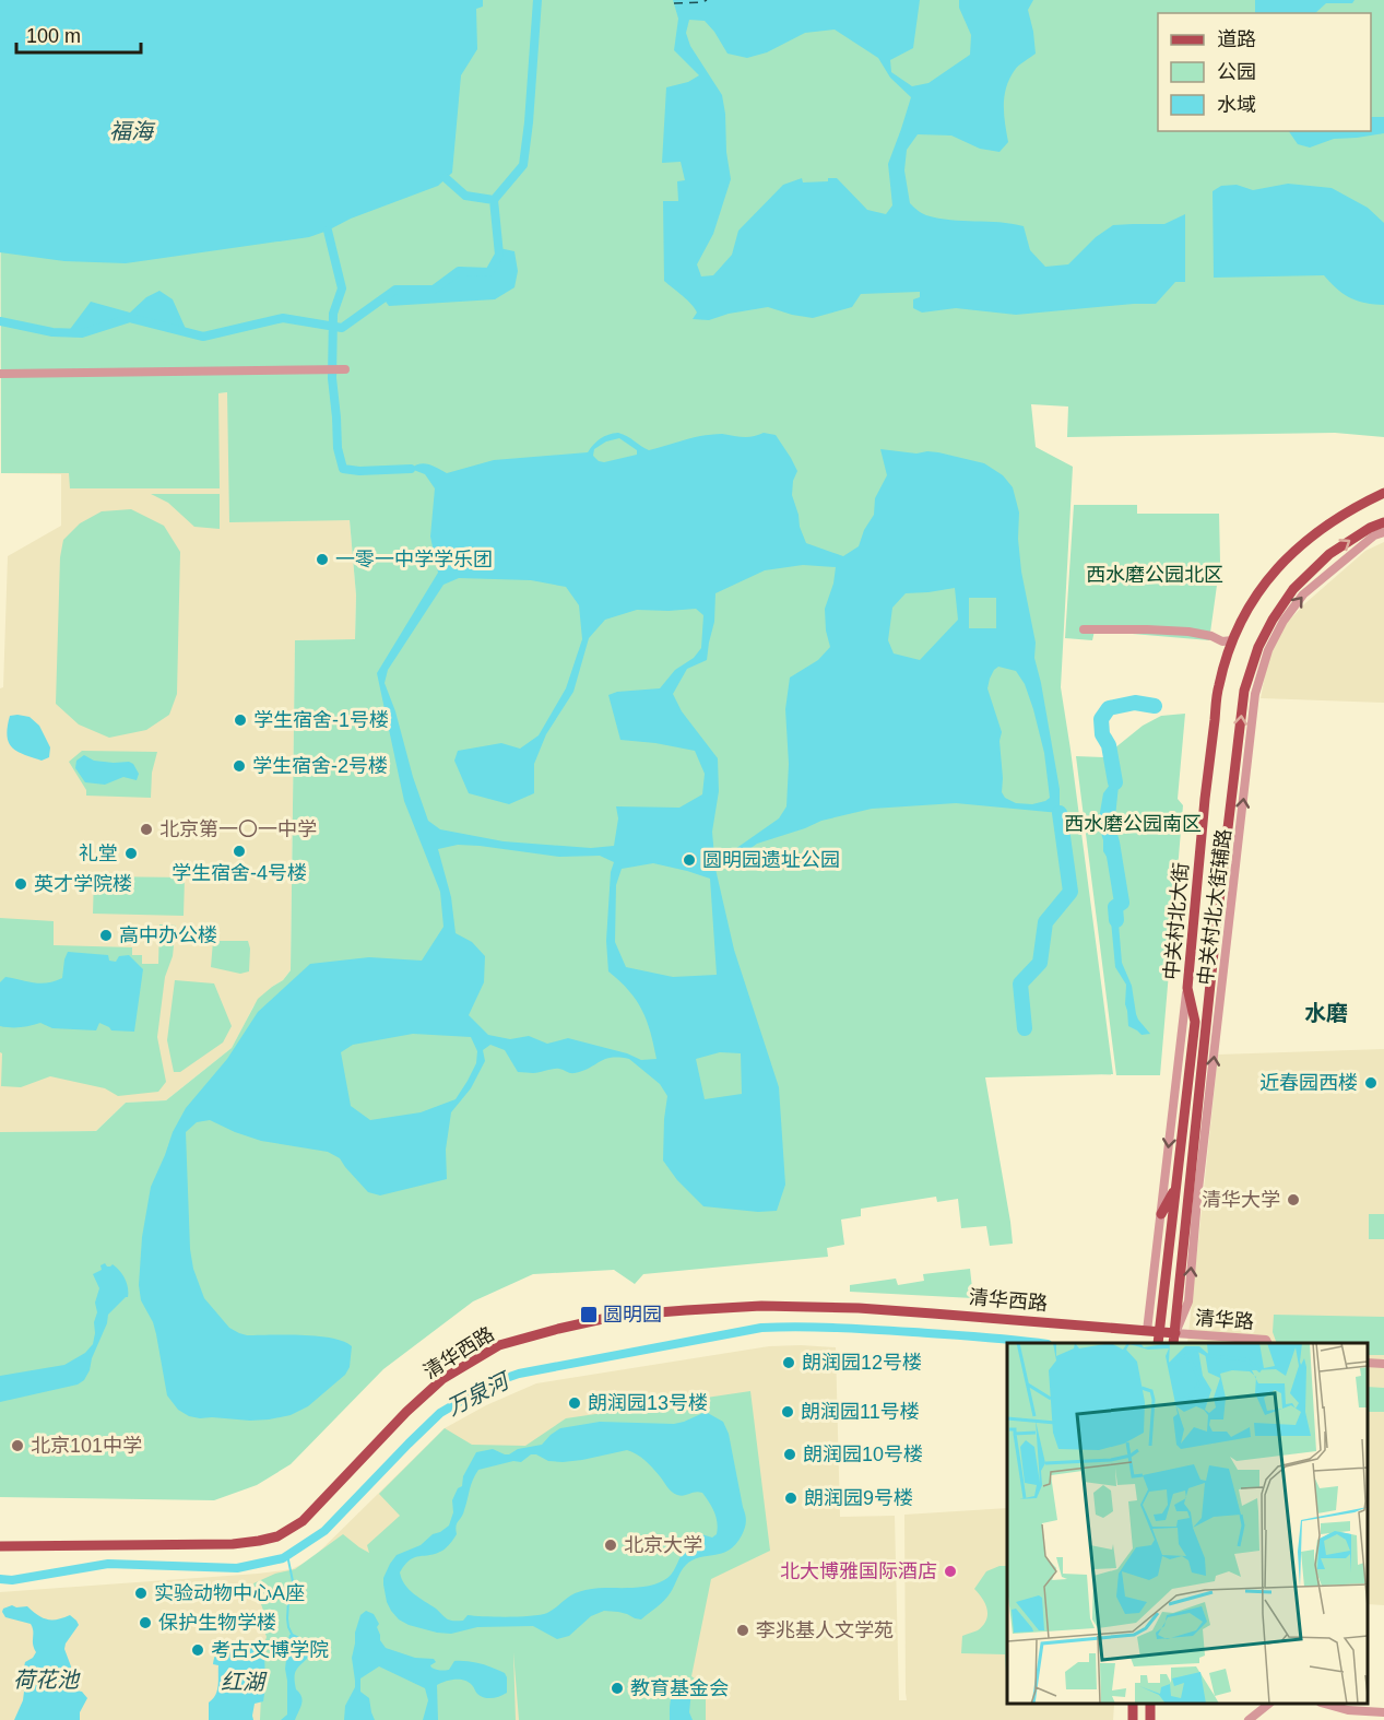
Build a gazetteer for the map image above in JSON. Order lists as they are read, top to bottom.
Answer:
{
  "streets": {
    "main road": ["中关村北大街", "清华西路"],
    "street": ["中关村北大街辅路", "清华路"]
  },
  "crossings": [
    ["中关村北大街辅路", "中关村北大街"],
    ["中关村北大街辅路", "清华西路"],
    ["中关村北大街辅路", "清华路"],
    ["中关村北大街", "清华西路"],
    ["中关村北大街", "清华路"],
    ["清华西路", "清华路"]
  ],
  "districts": ["水磨"],
  "water": [
    "福海",
    "万泉河",
    "荷花池",
    "红湖"
  ],
  "parks": ["西水磨公园北区", "西水磨公园南区"],
  "places": {
    "other": [
      "一零一中学学乐团",
      "学生宿舍-1号楼",
      "学生宿舍-2号楼",
      "北京第一〇一中学",
      "学生宿舍-4号楼",
      "礼堂",
      "圆明园遗址公园",
      "英才学院楼",
      "高中办公楼",
      "近春园西楼",
      "清华大学",
      "朗润园12号楼",
      "朗润园13号楼",
      "朗润园11号楼",
      "北京101中学",
      "朗润园10号楼",
      "朗润园9号楼",
      "北京大学",
      "北大博雅国际酒店",
      "实验动物中心A座",
      "保护生物学楼",
      "李兆基人文学苑",
      "考古文博学院",
      "教育基金会"
    ],
    "transit": ["圆明园"]
  },
  "legend": ["道路", "公园", "水域"],
  "scale_bar": "100 m"
}
